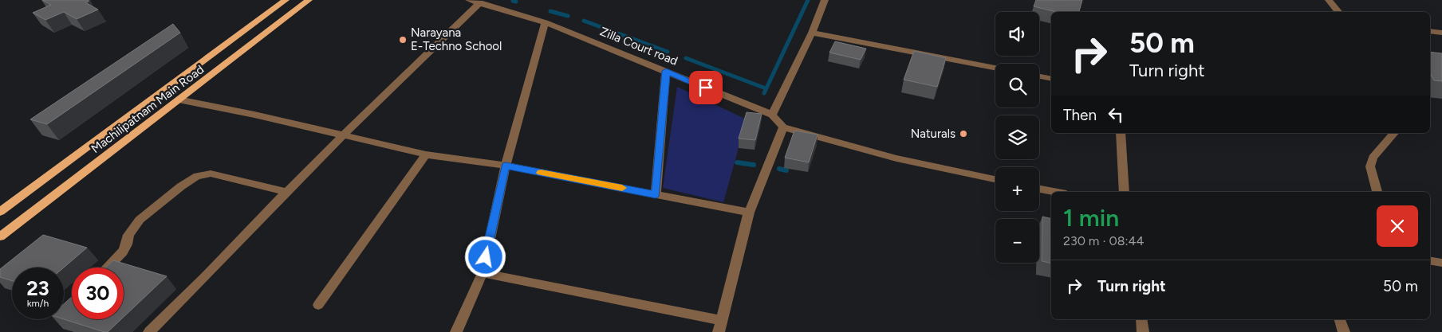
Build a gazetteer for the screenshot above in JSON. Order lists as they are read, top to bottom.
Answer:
{
  "streets": {
    "main road": ["Machilipatnam Main Road"],
    "street": ["Zilla Court road"]
  },
  "places": ["Narayana E-Techno School", "Naturals"],
  "page": {
    "map_buttons": ["+", "−"],
    "turn": ["50 m", "Turn right"],
    "then": "Then",
    "heading": ["1 min", "230 m · 08:44"],
    "list": [
      {
        "name": "Turn right",
        "value": "50 m"
      }
    ],
    "speed": "23 km/h",
    "limit": "30"
  }
}
